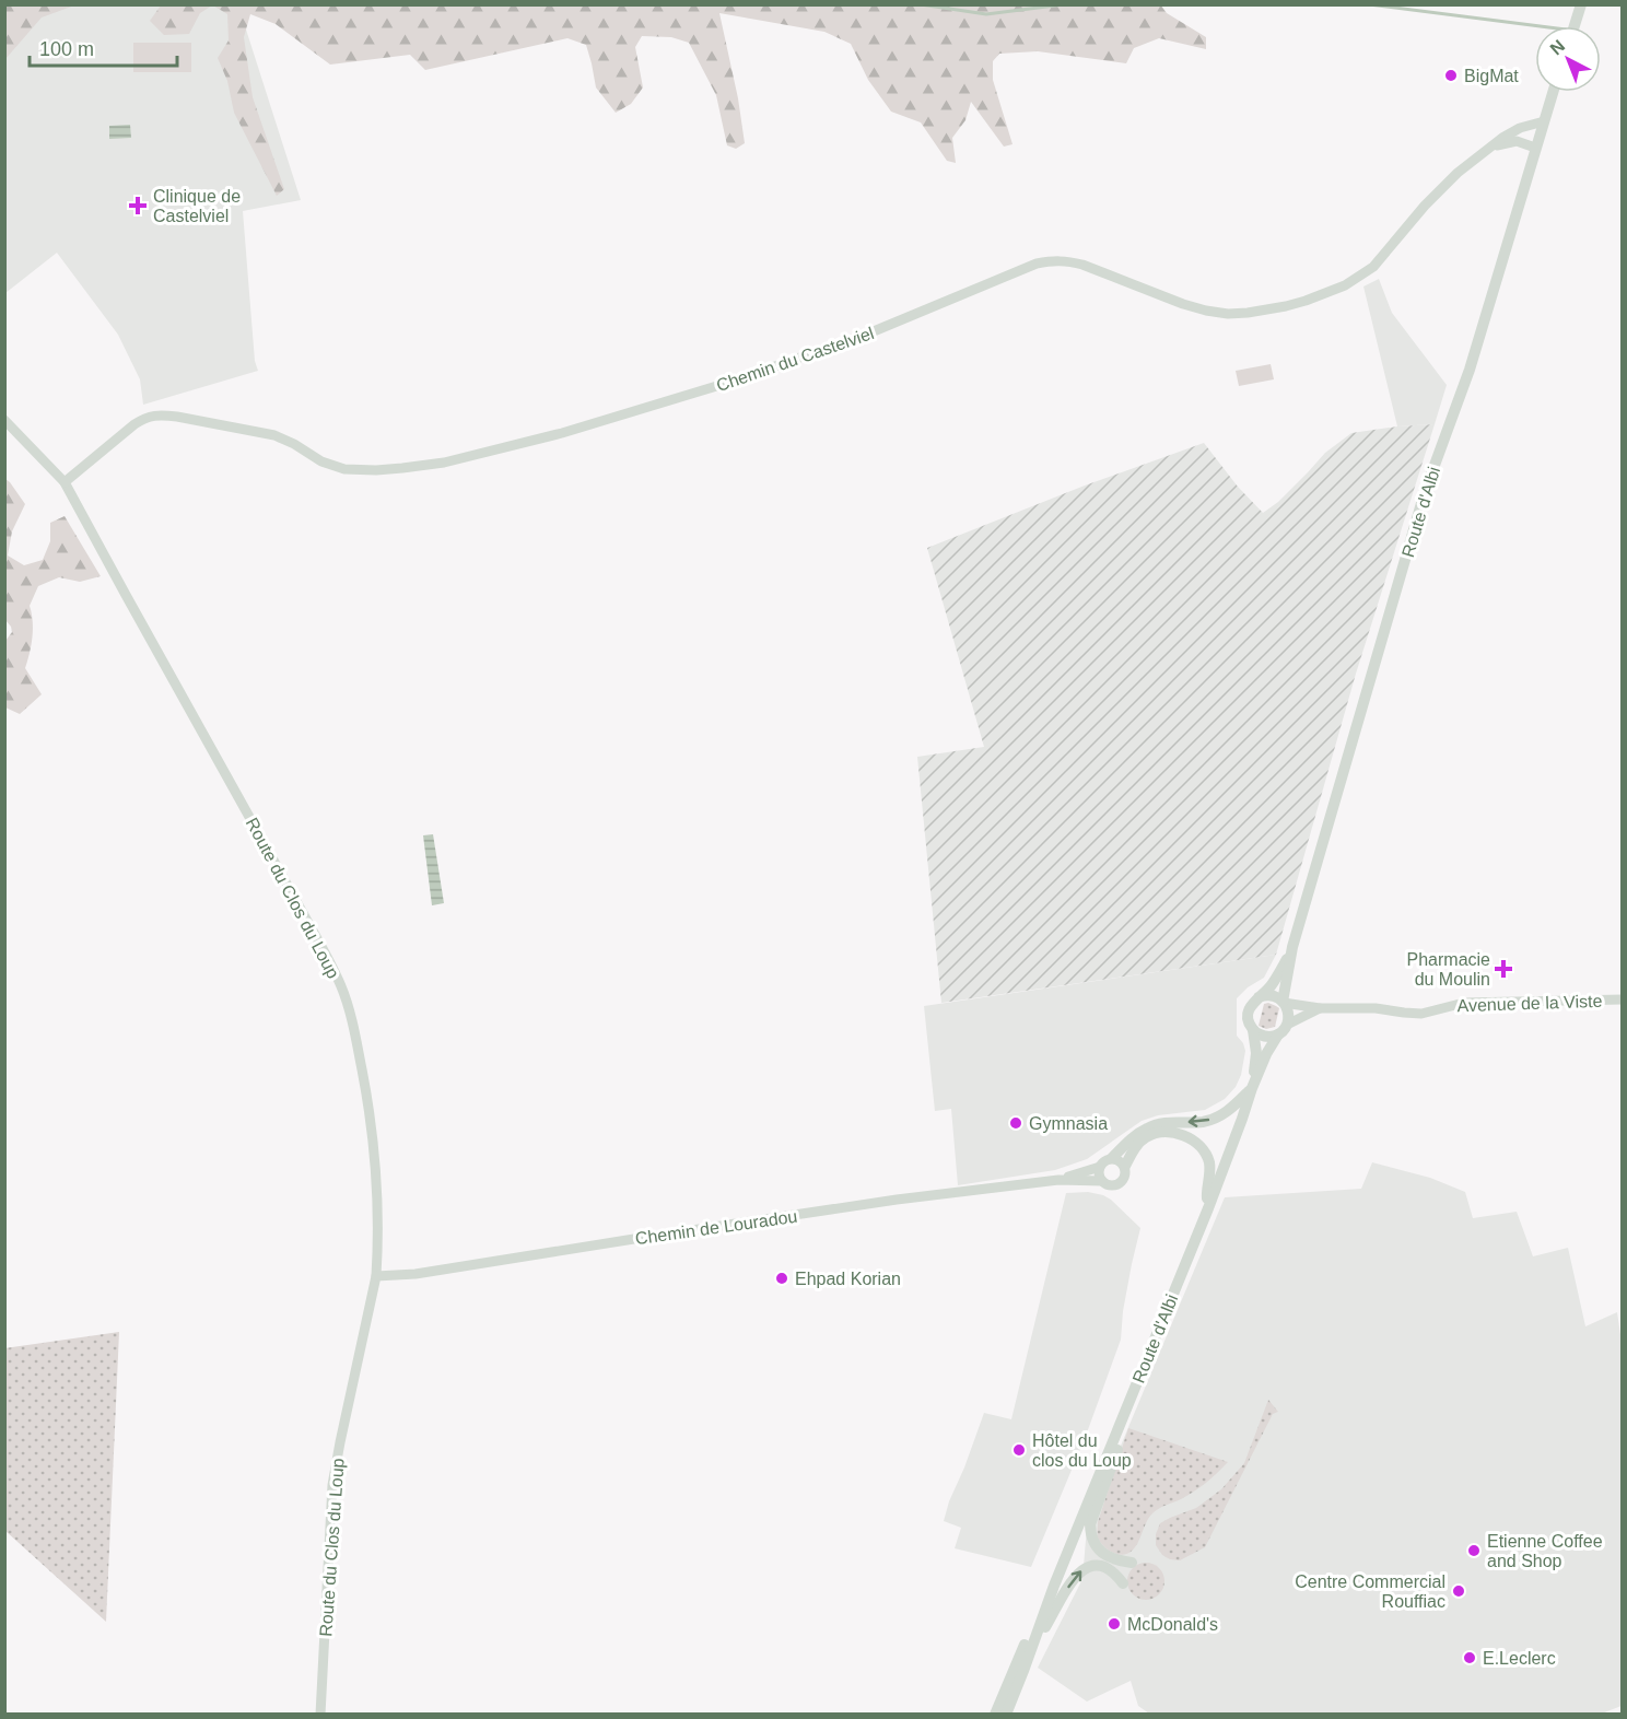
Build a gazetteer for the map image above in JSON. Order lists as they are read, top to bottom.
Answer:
{
  "streets": {
    "main road": ["Route d'Albi"],
    "street": [
      "Chemin du Castelviel",
      "Route du Clos du Loup",
      "Avenue de la Viste",
      "Chemin de Louradou"
    ]
  },
  "crossings": [
    ["Chemin du Castelviel", "Route d'Albi"],
    ["Chemin du Castelviel", "Route du Clos du Loup"],
    ["Route d'Albi", "Avenue de la Viste"],
    ["Route du Clos du Loup", "Chemin de Louradou"]
  ],
  "places": {
    "other": [
      "BigMat",
      "Gymnasia",
      "Ehpad Korian",
      "Hôtel du clos du Loup",
      "Etienne Coffee and Shop",
      "Centre Commercial Rouffiac",
      "McDonald's",
      "E.Leclerc"
    ],
    "health": ["Clinique de Castelviel", "Pharmacie du Moulin"]
  },
  "scale_bar": "100 m",
  "north": "top left"
}
